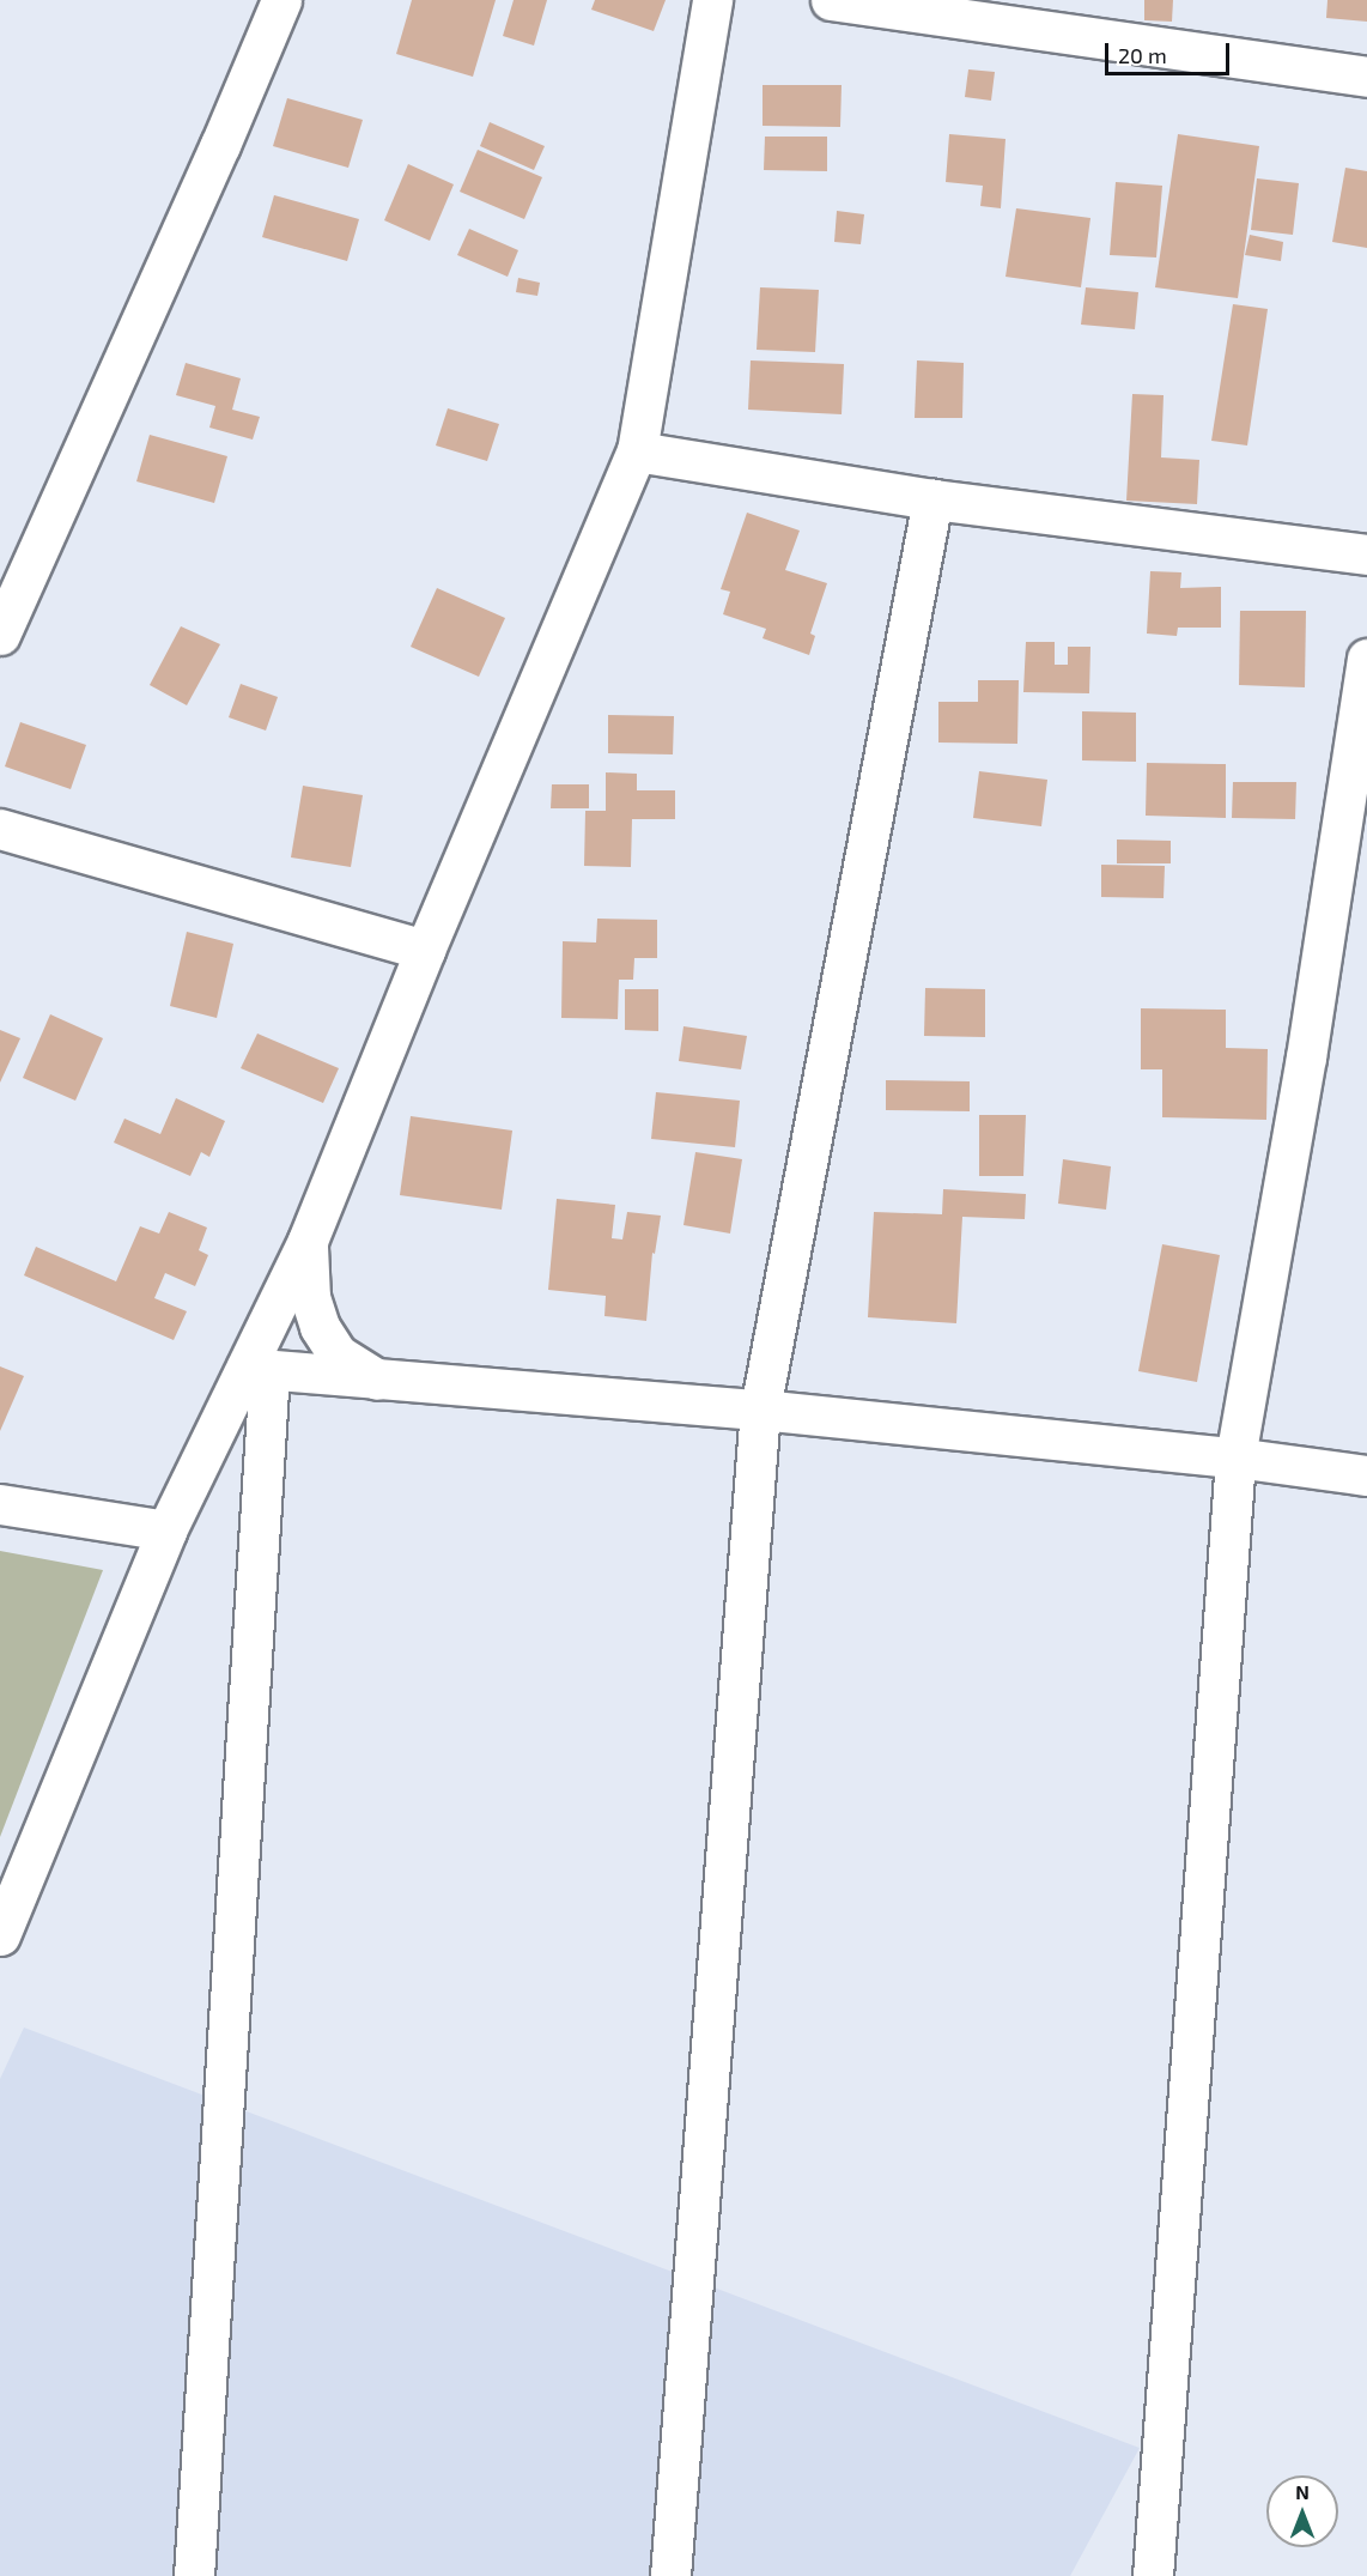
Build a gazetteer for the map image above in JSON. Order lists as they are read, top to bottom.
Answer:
{
  "scale_bar": "20 m",
  "north": "top"
}
